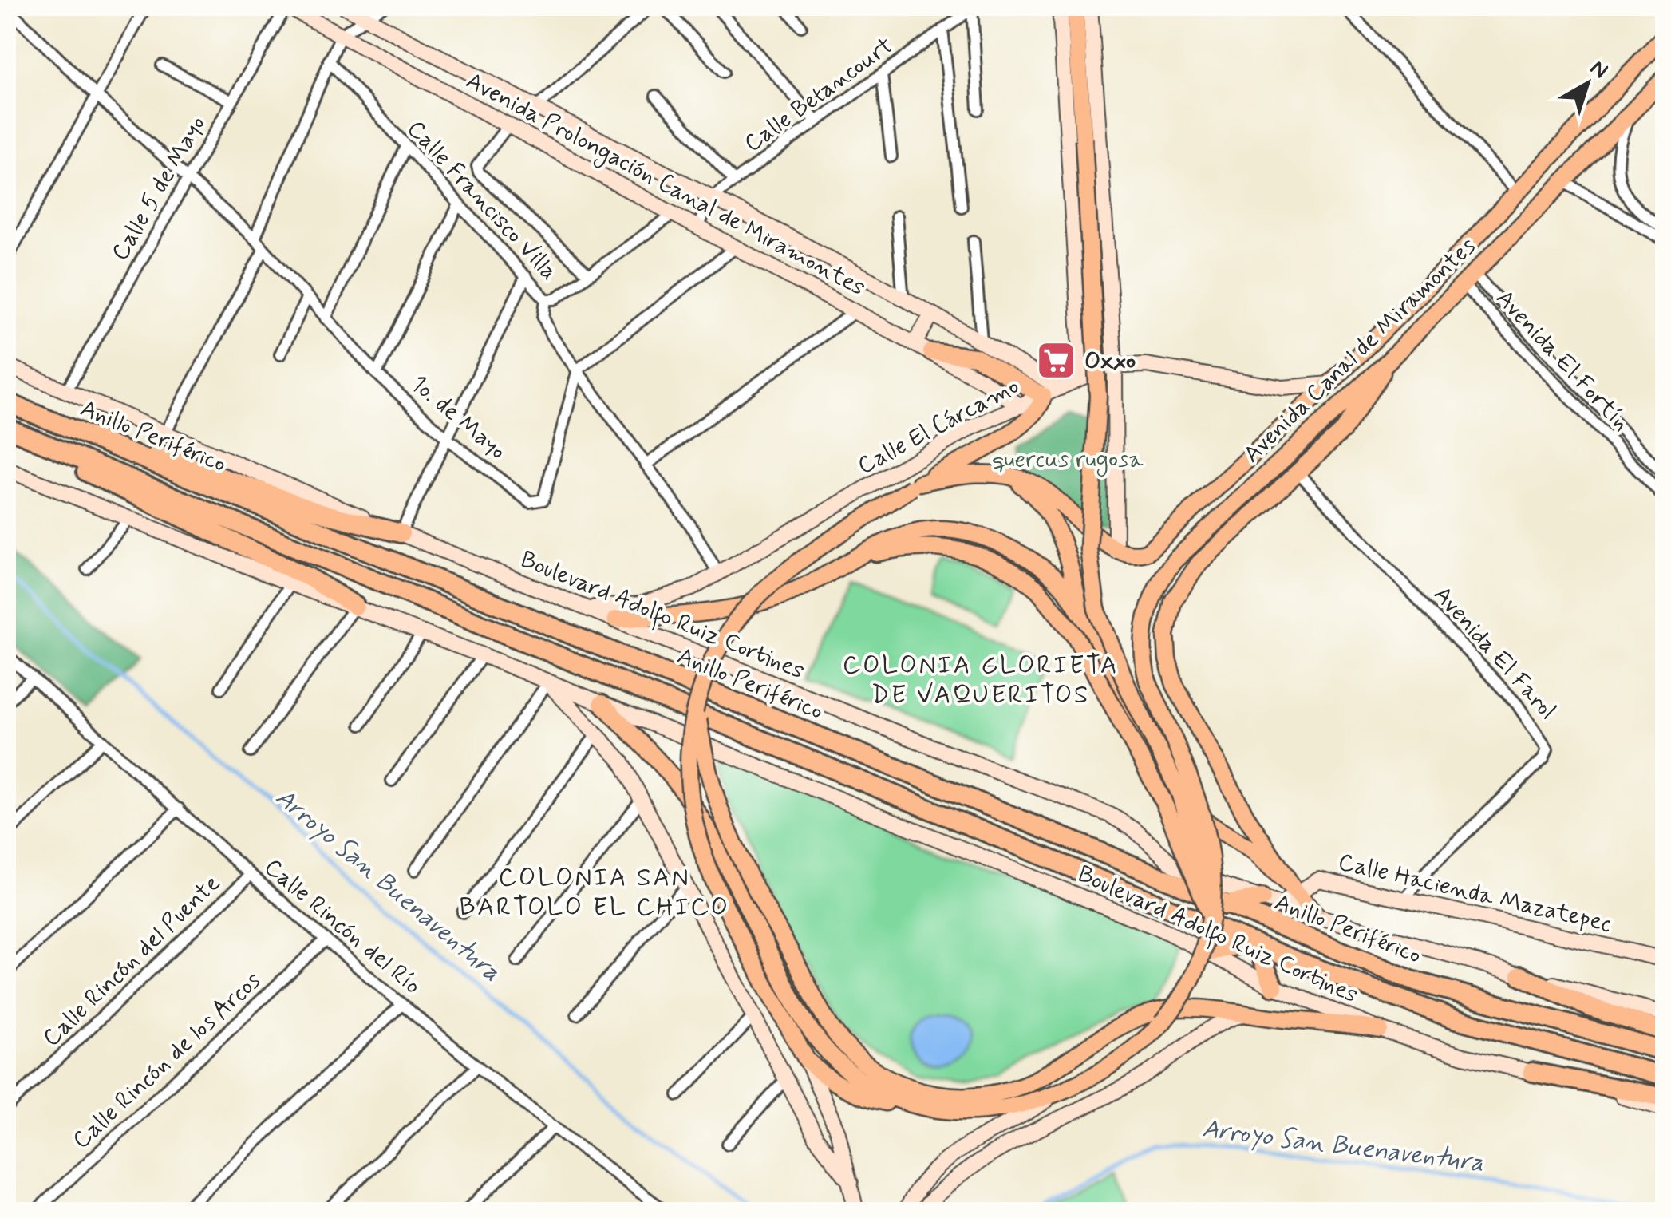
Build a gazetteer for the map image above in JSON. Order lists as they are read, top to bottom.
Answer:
{
  "streets": {
    "highway": ["Anillo Periférico"],
    "main road": [
      "Avenida Prolongación Canal de Miramontes",
      "Avenida Canal de Miramontes",
      "Calle El Cárcamo",
      "Boulevard Adolfo Ruiz Cortines",
      "Calle Hacienda Mazatepec"
    ],
    "street": [
      "Calle Betancourt",
      "Calle 5 de Mayo",
      "Calle Francisco Villa",
      "Avenida El Fortín",
      "1o. de Mayo",
      "Avenida El Farol",
      "Calle Rincón del Río",
      "Calle Rincón del Puente",
      "Calle Rincón de los Arcos"
    ]
  },
  "crossings": [
    ["Calle Betancourt", "Avenida Prolongación Canal de Miramontes"],
    ["Avenida Prolongación Canal de Miramontes", "Calle 5 de Mayo"],
    ["Avenida Prolongación Canal de Miramontes", "Calle El Cárcamo"],
    ["Calle 5 de Mayo", "1o. de Mayo"],
    ["Calle 5 de Mayo", "Boulevard Adolfo Ruiz Cortines"],
    ["Calle Francisco Villa", "1o. de Mayo"],
    ["Calle Francisco Villa", "Calle El Cárcamo"],
    ["Avenida Canal de Miramontes", "Avenida El Fortín"],
    ["Avenida Canal de Miramontes", "Calle El Cárcamo"],
    ["Avenida Canal de Miramontes", "Anillo Periférico"],
    ["Calle El Cárcamo", "Boulevard Adolfo Ruiz Cortines"],
    ["Boulevard Adolfo Ruiz Cortines", "Calle Hacienda Mazatepec"],
    ["Avenida El Farol", "Calle Hacienda Mazatepec"],
    ["Calle Rincón del Río", "Calle Rincón del Puente"],
    ["Calle Rincón del Río", "Calle Rincón de los Arcos"]
  ],
  "districts": ["COLONIA GLORIETA DE VAQUERITOS", "COLONIA SAN BARTOLO EL CHICO"],
  "water": ["Arroyo San Buenaventura"],
  "parks": ["quercus rugosa"],
  "places": {
    "supermarket": ["Oxxo"]
  },
  "north": "top right"
}
